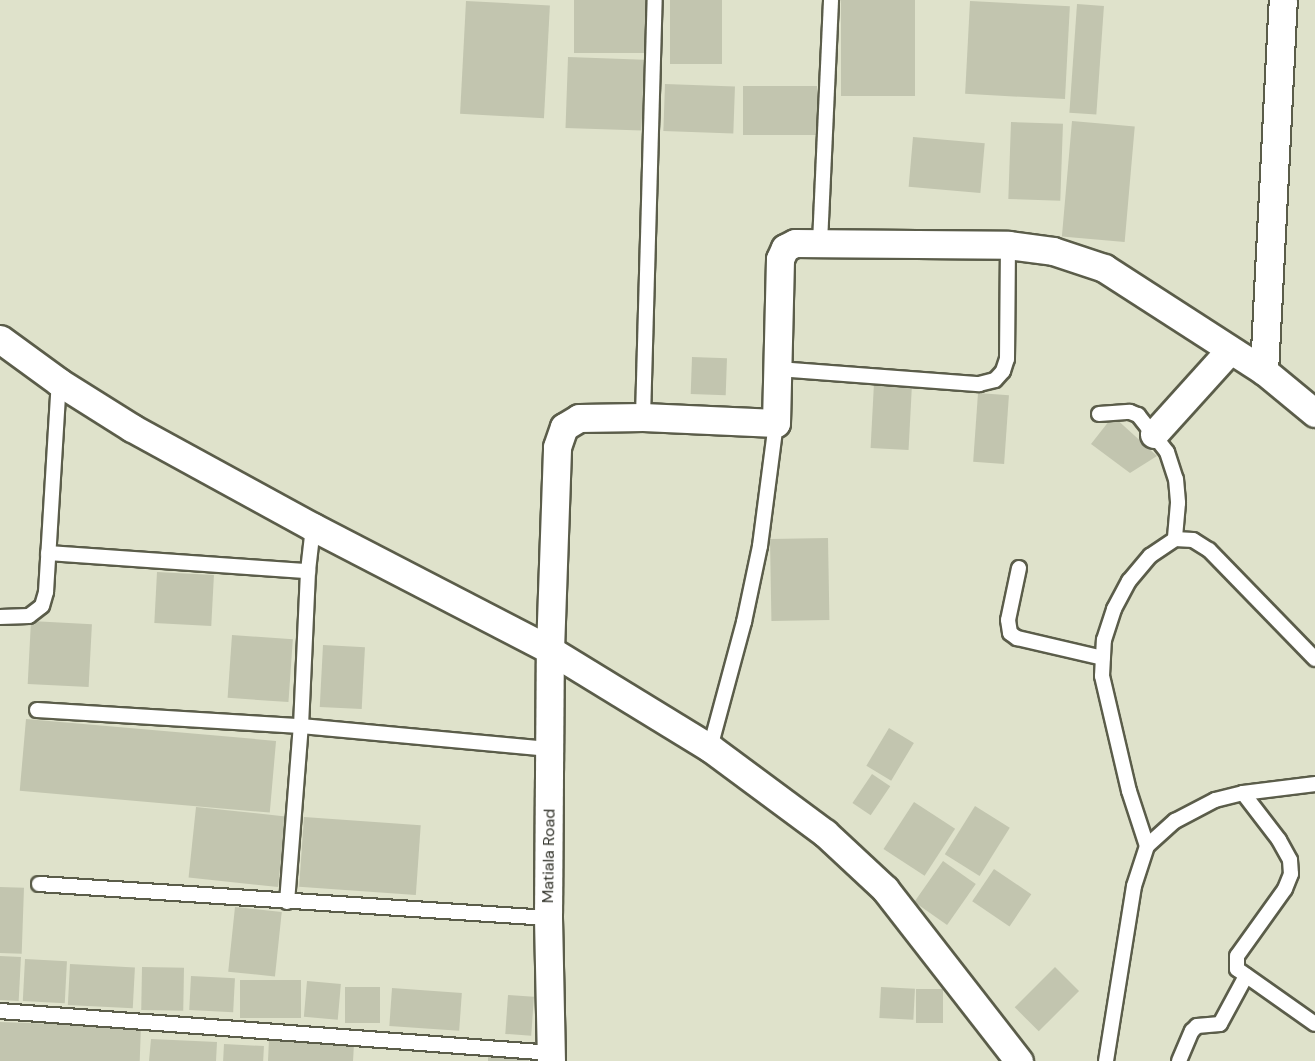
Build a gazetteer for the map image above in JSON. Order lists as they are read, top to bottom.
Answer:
{
  "streets": {
    "street": ["Matiala Road"]
  }
}
